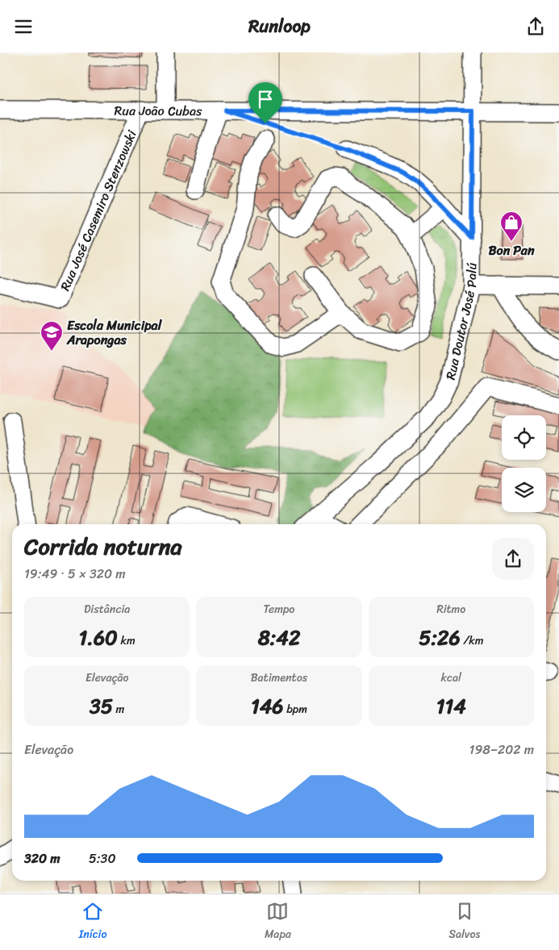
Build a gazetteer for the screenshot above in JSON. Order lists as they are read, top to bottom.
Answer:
{
  "streets": {
    "street": ["Rua João Cubas", "Rua José Casemiro Stenzowski", "Rua Doutor José Palú"]
  },
  "crossings": [
    ["Rua João Cubas", "Rua José Casemiro Stenzowski"],
    ["Rua João Cubas", "Rua Doutor José Palú"]
  ],
  "places": {
    "shop": ["Bon Pan"],
    "school or university": ["Escola Municipal Arapongas"]
  },
  "page": {
    "header": "Runloop",
    "heading": ["Corrida noturna", "19:49 · 5 × 320 m"],
    "stats": [
      ["Distância", "1.60 km"],
      ["Tempo", "8:42"],
      ["Ritmo", "5:26 /km"],
      ["Elevação", "35 m"],
      ["Batimentos", "146 bpm"],
      ["kcal", "114"]
    ],
    "chart": ["Elevação", "198–202 m"],
    "list": [
      {
        "name": "320 m",
        "note": "5:30"
      }
    ],
    "tabs": ["Início", "Mapa", "Salvos"]
  }
}
